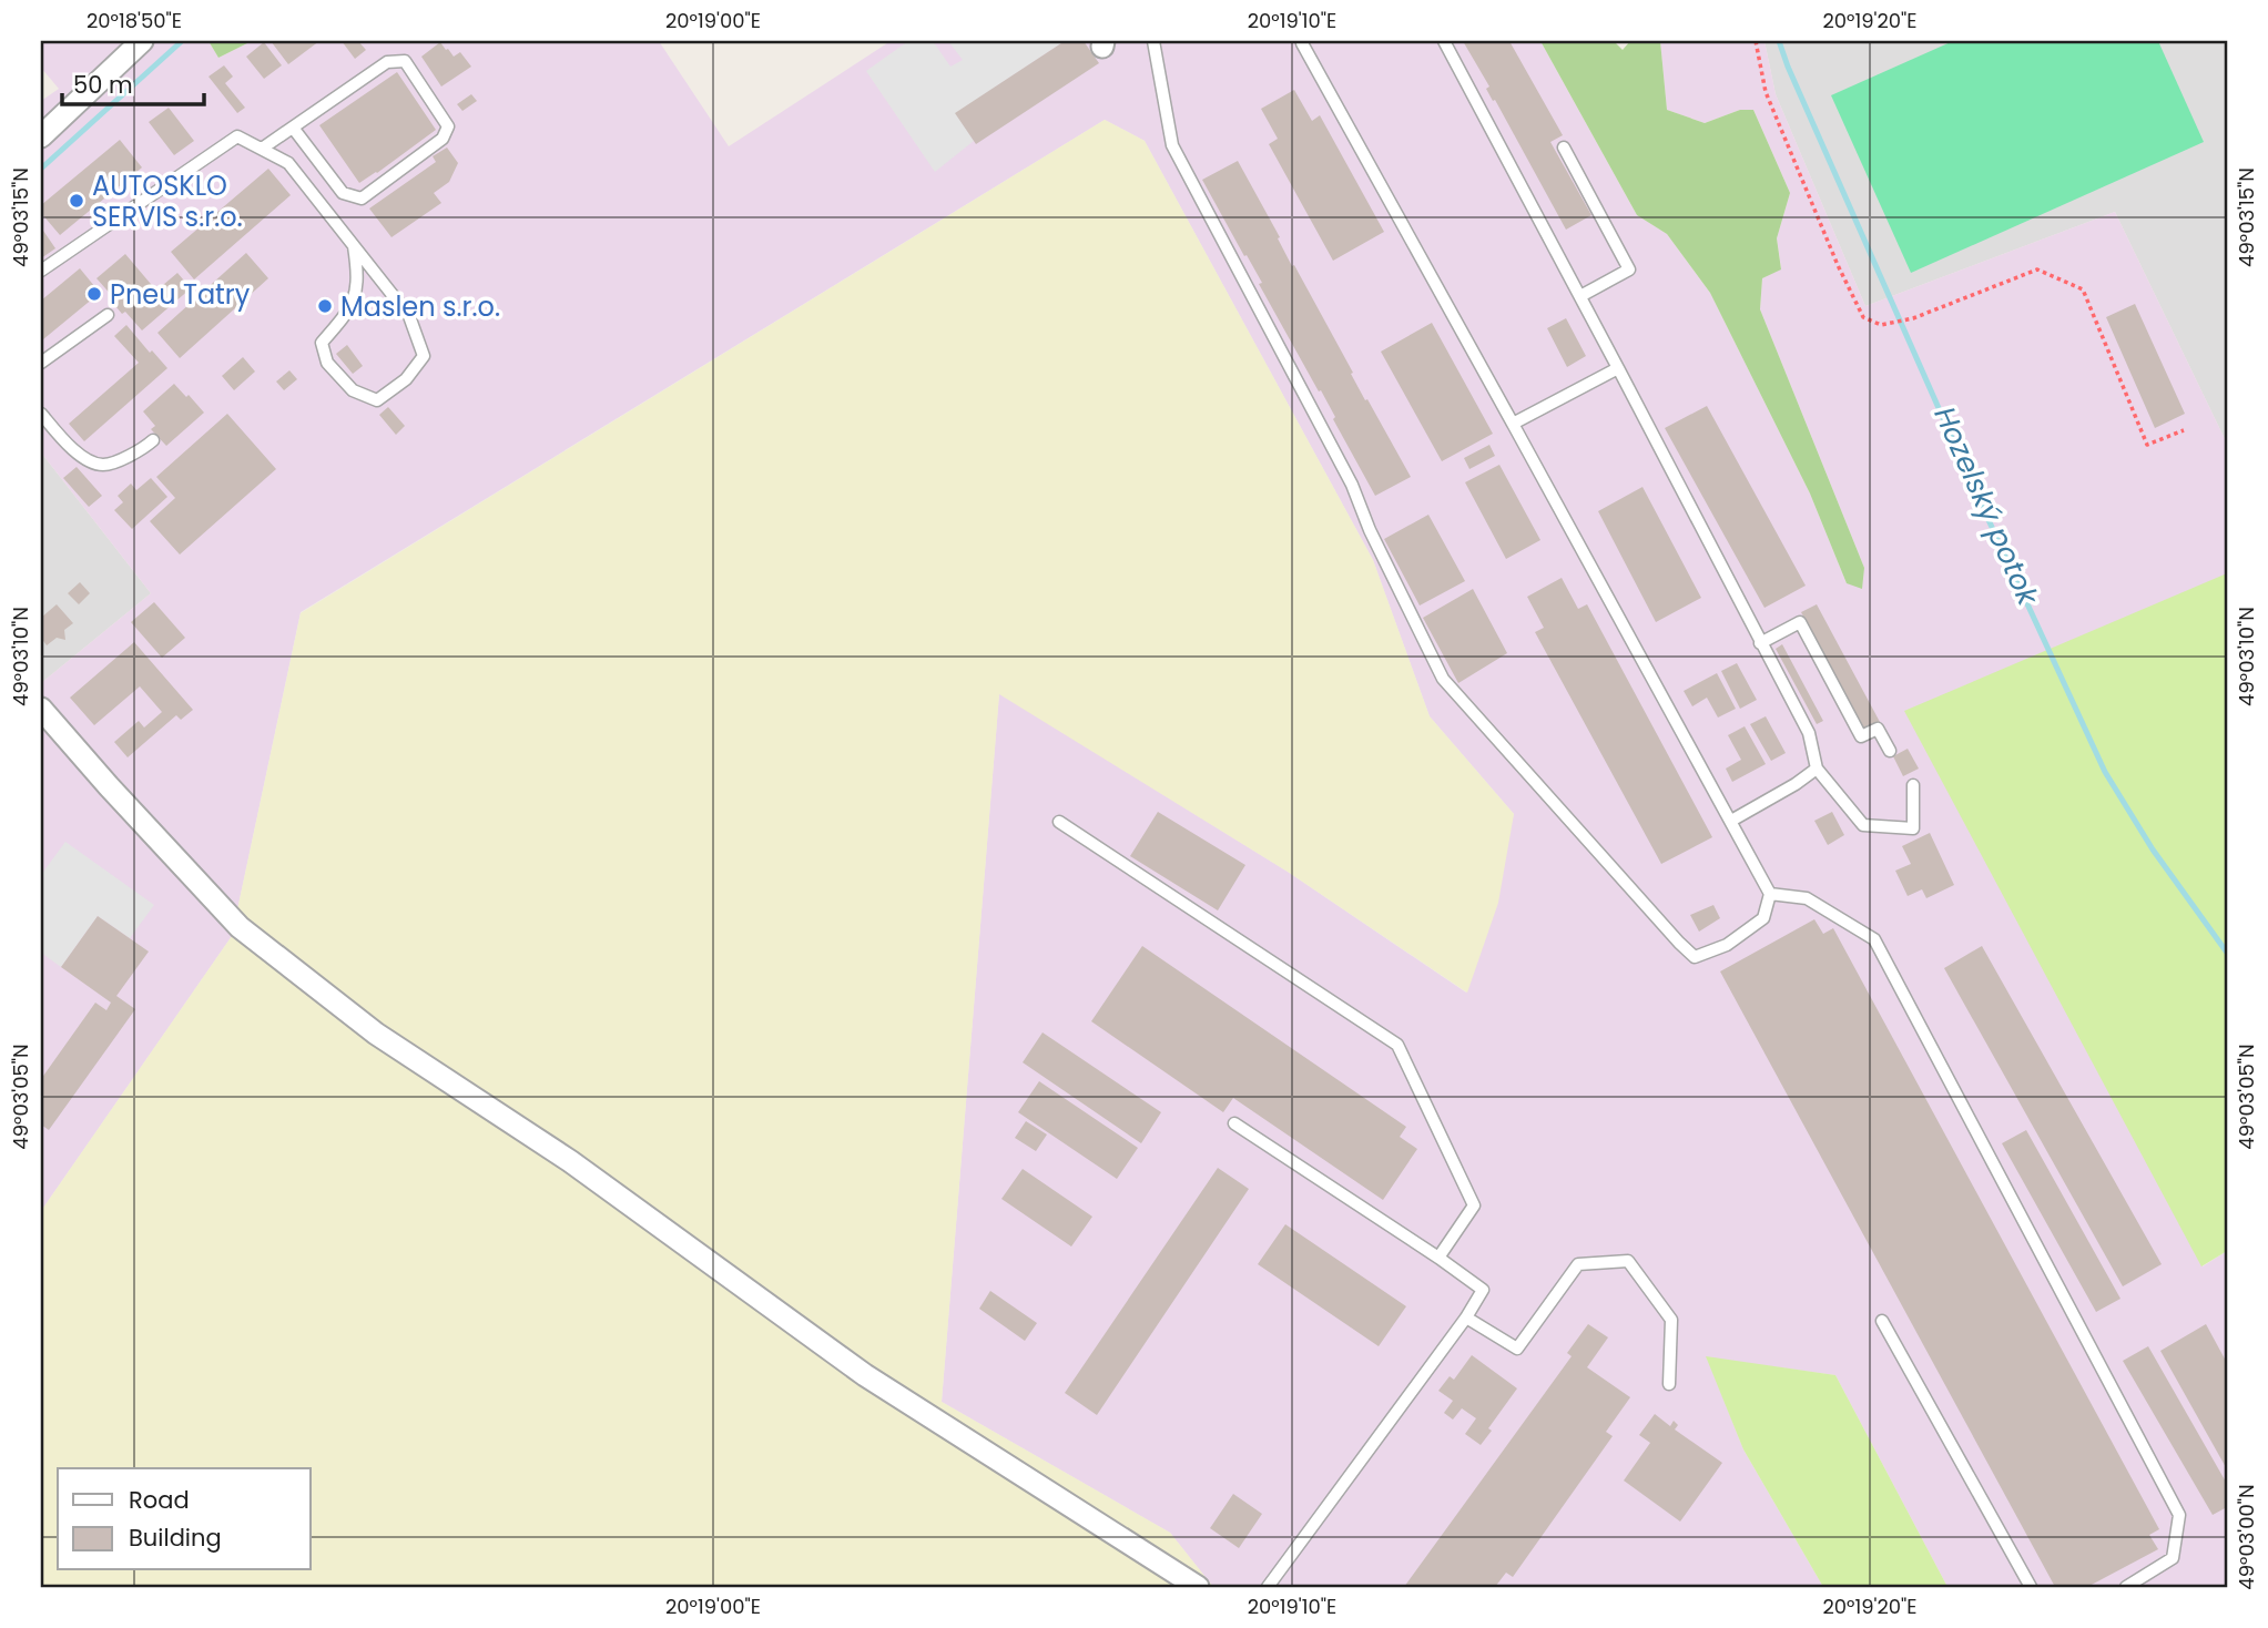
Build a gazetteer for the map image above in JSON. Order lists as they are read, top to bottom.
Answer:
{
  "water": ["Hozelský potok"],
  "places": ["AUTOSKLO SERVIS s.r.o.", "Pneu Tatry", "Maslen s.r.o."],
  "legend": ["Road", "Building"],
  "scale_bar": "50 m",
  "coordinates": [
    "20°18'50\"E",
    "20°19'00\"E",
    "20°19'10\"E",
    "20°19'20\"E",
    "49°03'15\"N",
    "49°03'10\"N",
    "49°03'05\"N",
    "49°03'00\"N"
  ]
}
